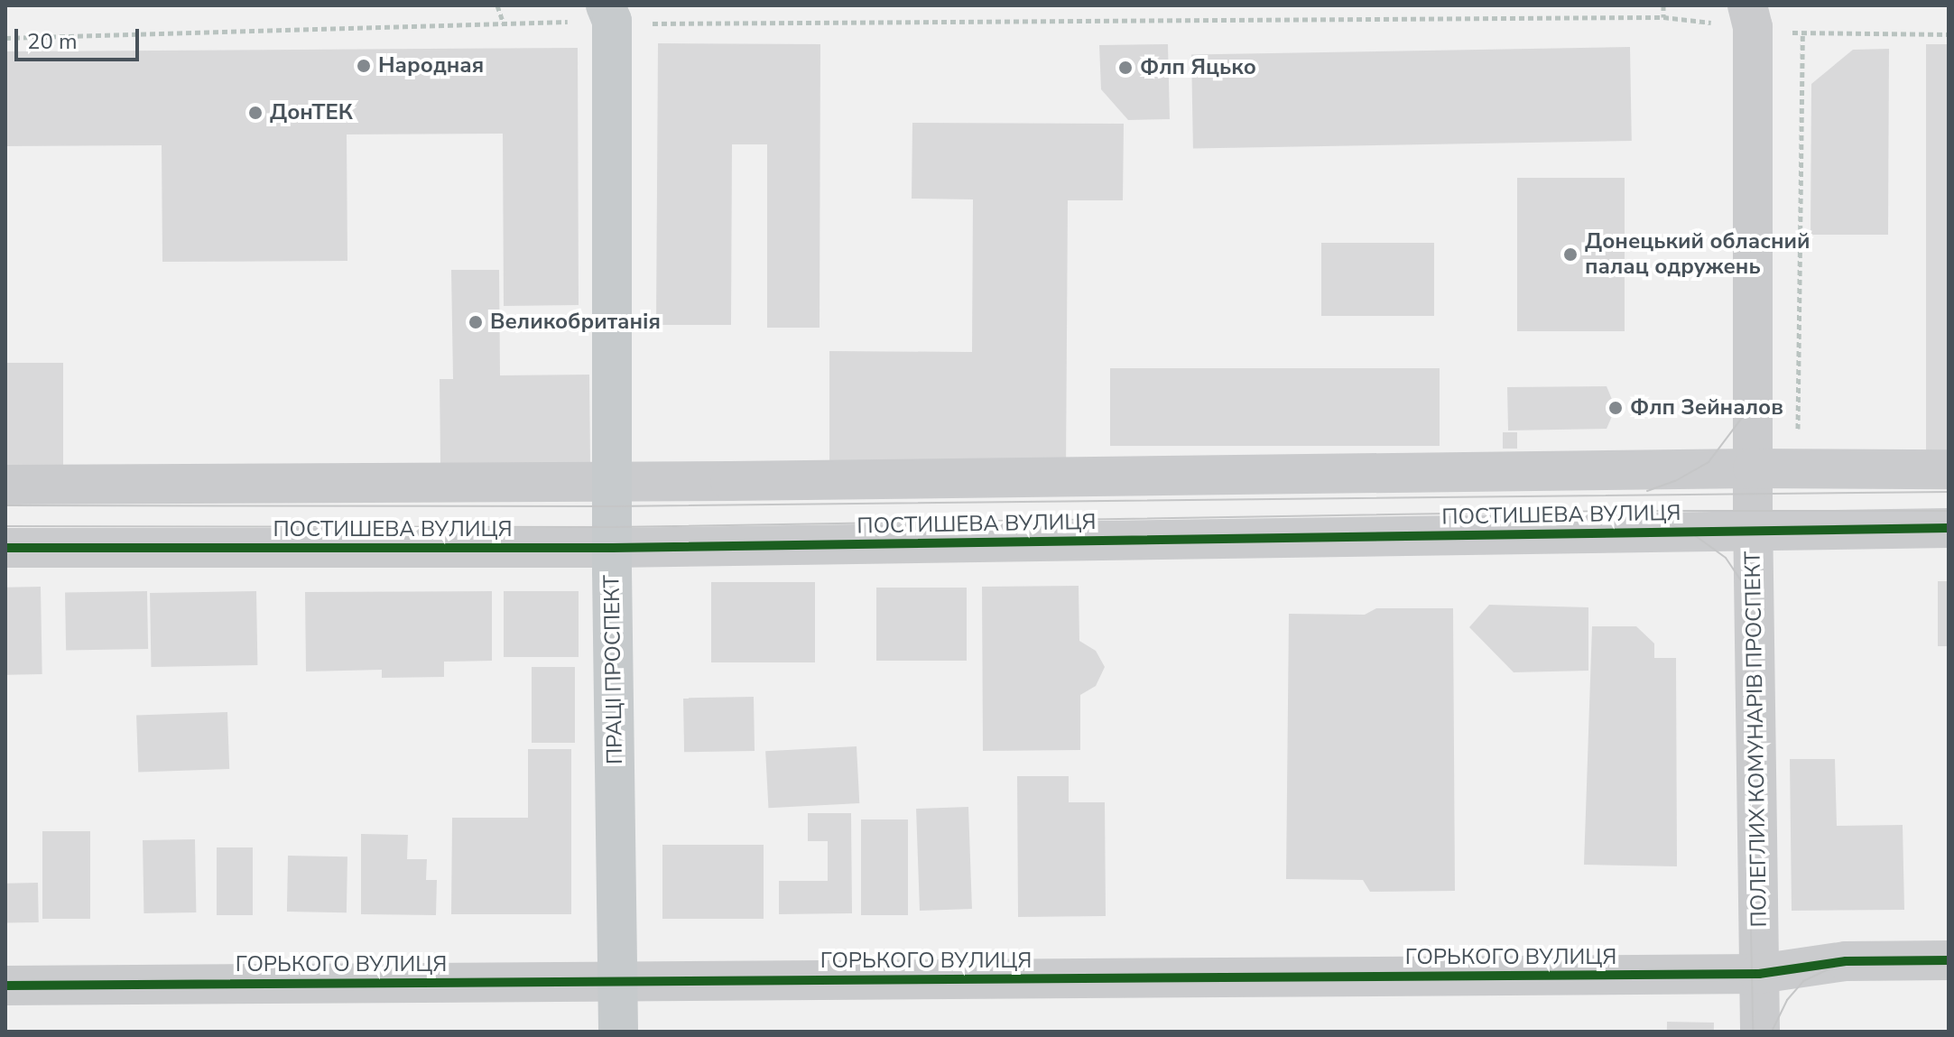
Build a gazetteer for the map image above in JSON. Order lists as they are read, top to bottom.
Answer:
{
  "streets": {
    "main road": ["ПРАЦІ ПРОСПЕКТ"],
    "street": ["ПОСТИШЕВА ВУЛИЦЯ", "ПОЛЕГЛИХ КОМУНАРІВ ПРОСПЕКТ", "ГОРЬКОГО ВУЛИЦЯ"]
  },
  "crossings": [
    ["ПОСТИШЕВА ВУЛИЦЯ", "ПРАЦІ ПРОСПЕКТ"],
    ["ПОСТИШЕВА ВУЛИЦЯ", "ПОЛЕГЛИХ КОМУНАРІВ ПРОСПЕКТ"],
    ["ПРАЦІ ПРОСПЕКТ", "ГОРЬКОГО ВУЛИЦЯ"],
    ["ПОЛЕГЛИХ КОМУНАРІВ ПРОСПЕКТ", "ГОРЬКОГО ВУЛИЦЯ"]
  ],
  "places": [
    "Народная",
    "Флп Яцько",
    "ДонТЕК",
    "Донецький обласний палац одружень",
    "Великобританія",
    "Флп Зейналов"
  ],
  "scale_bar": "20 m"
}
